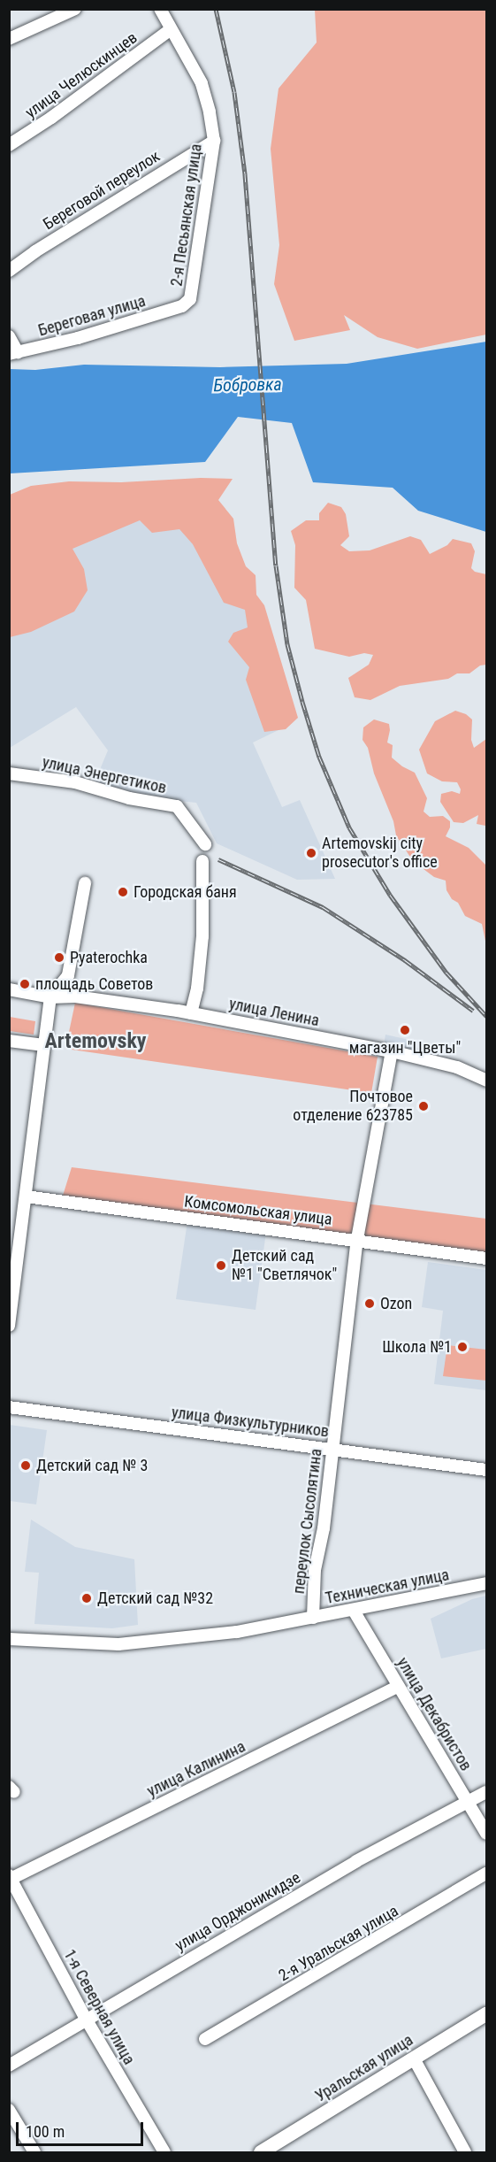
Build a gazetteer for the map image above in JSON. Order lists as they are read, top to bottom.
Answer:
{
  "streets": {
    "main road": ["Уральская улица"],
    "street": [
      "улица Челюскинцев",
      "Береговой переулок",
      "2-я Песьянская улица",
      "Береговая улица",
      "улица Энергетиков",
      "улица Ленина",
      "Комсомольская улица",
      "улица Физкультурников",
      "переулок Сысолятина",
      "Техническая улица",
      "улица Декабристов",
      "улица Калинина",
      "улица Орджоникидзе",
      "2-я Уральская улица",
      "1-я Северная улица"
    ]
  },
  "crossings": [
    ["улица Челюскинцев", "2-я Песьянская улица"],
    ["Береговой переулок", "2-я Песьянская улица"],
    ["2-я Песьянская улица", "Береговая улица"],
    ["улица Ленина", "переулок Сысолятина"],
    ["Комсомольская улица", "переулок Сысолятина"],
    ["улица Физкультурников", "переулок Сысолятина"],
    ["переулок Сысолятина", "Техническая улица"],
    ["Техническая улица", "улица Декабристов"],
    ["улица Декабристов", "улица Калинина"],
    ["улица Декабристов", "улица Орджоникидзе"],
    ["улица Калинина", "1-я Северная улица"],
    ["улица Орджоникидзе", "1-я Северная улица"]
  ],
  "districts": ["Artemovsky"],
  "water": ["Бобровка"],
  "places": [
    "Artemovskij city prosecutor's office",
    "Городская баня",
    "Pyaterochka",
    "площадь Советов",
    "магазин \"Цветы\"",
    "Почтовое отделение 623785",
    "Детский сад №1 \"Светлячок\"",
    "Ozon",
    "Школа №1",
    "Детский сад № 3",
    "Детский сад №32"
  ],
  "scale_bar": "100 m"
}
